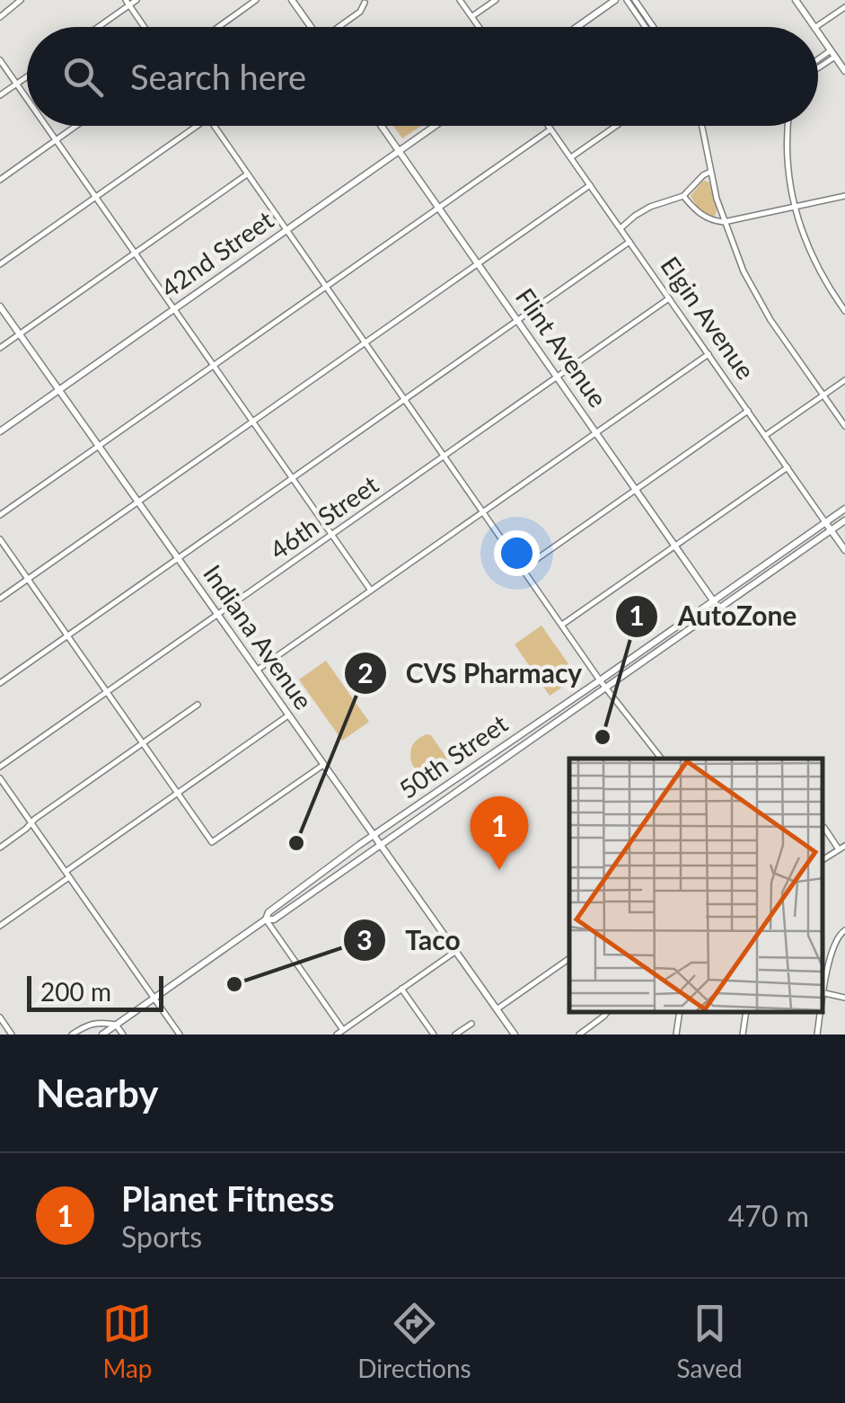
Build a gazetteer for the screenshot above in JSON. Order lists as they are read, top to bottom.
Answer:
{
  "streets": {
    "main road": [
      "42nd Street",
      "Elgin Avenue",
      "Flint Avenue",
      "Indiana Avenue",
      "50th Street"
    ],
    "street": ["46th Street"]
  },
  "crossings": [
    ["42nd Street", "Flint Avenue"],
    ["42nd Street", "Indiana Avenue"],
    ["Elgin Avenue", "46th Street"],
    ["Elgin Avenue", "50th Street"],
    ["Flint Avenue", "46th Street"],
    ["Flint Avenue", "50th Street"],
    ["46th Street", "Indiana Avenue"],
    ["Indiana Avenue", "50th Street"]
  ],
  "places": ["AutoZone", "CVS Pharmacy", "Taco"],
  "scale_bar": "200 m",
  "page": {
    "search": "Search here",
    "pins": "1",
    "scale": "200 m",
    "heading": "Nearby",
    "list": [
      {
        "mark": "1",
        "name": "Planet Fitness",
        "note": "Sports",
        "value": "470 m"
      }
    ],
    "nav": ["Map", "Directions", "Saved"]
  }
}
